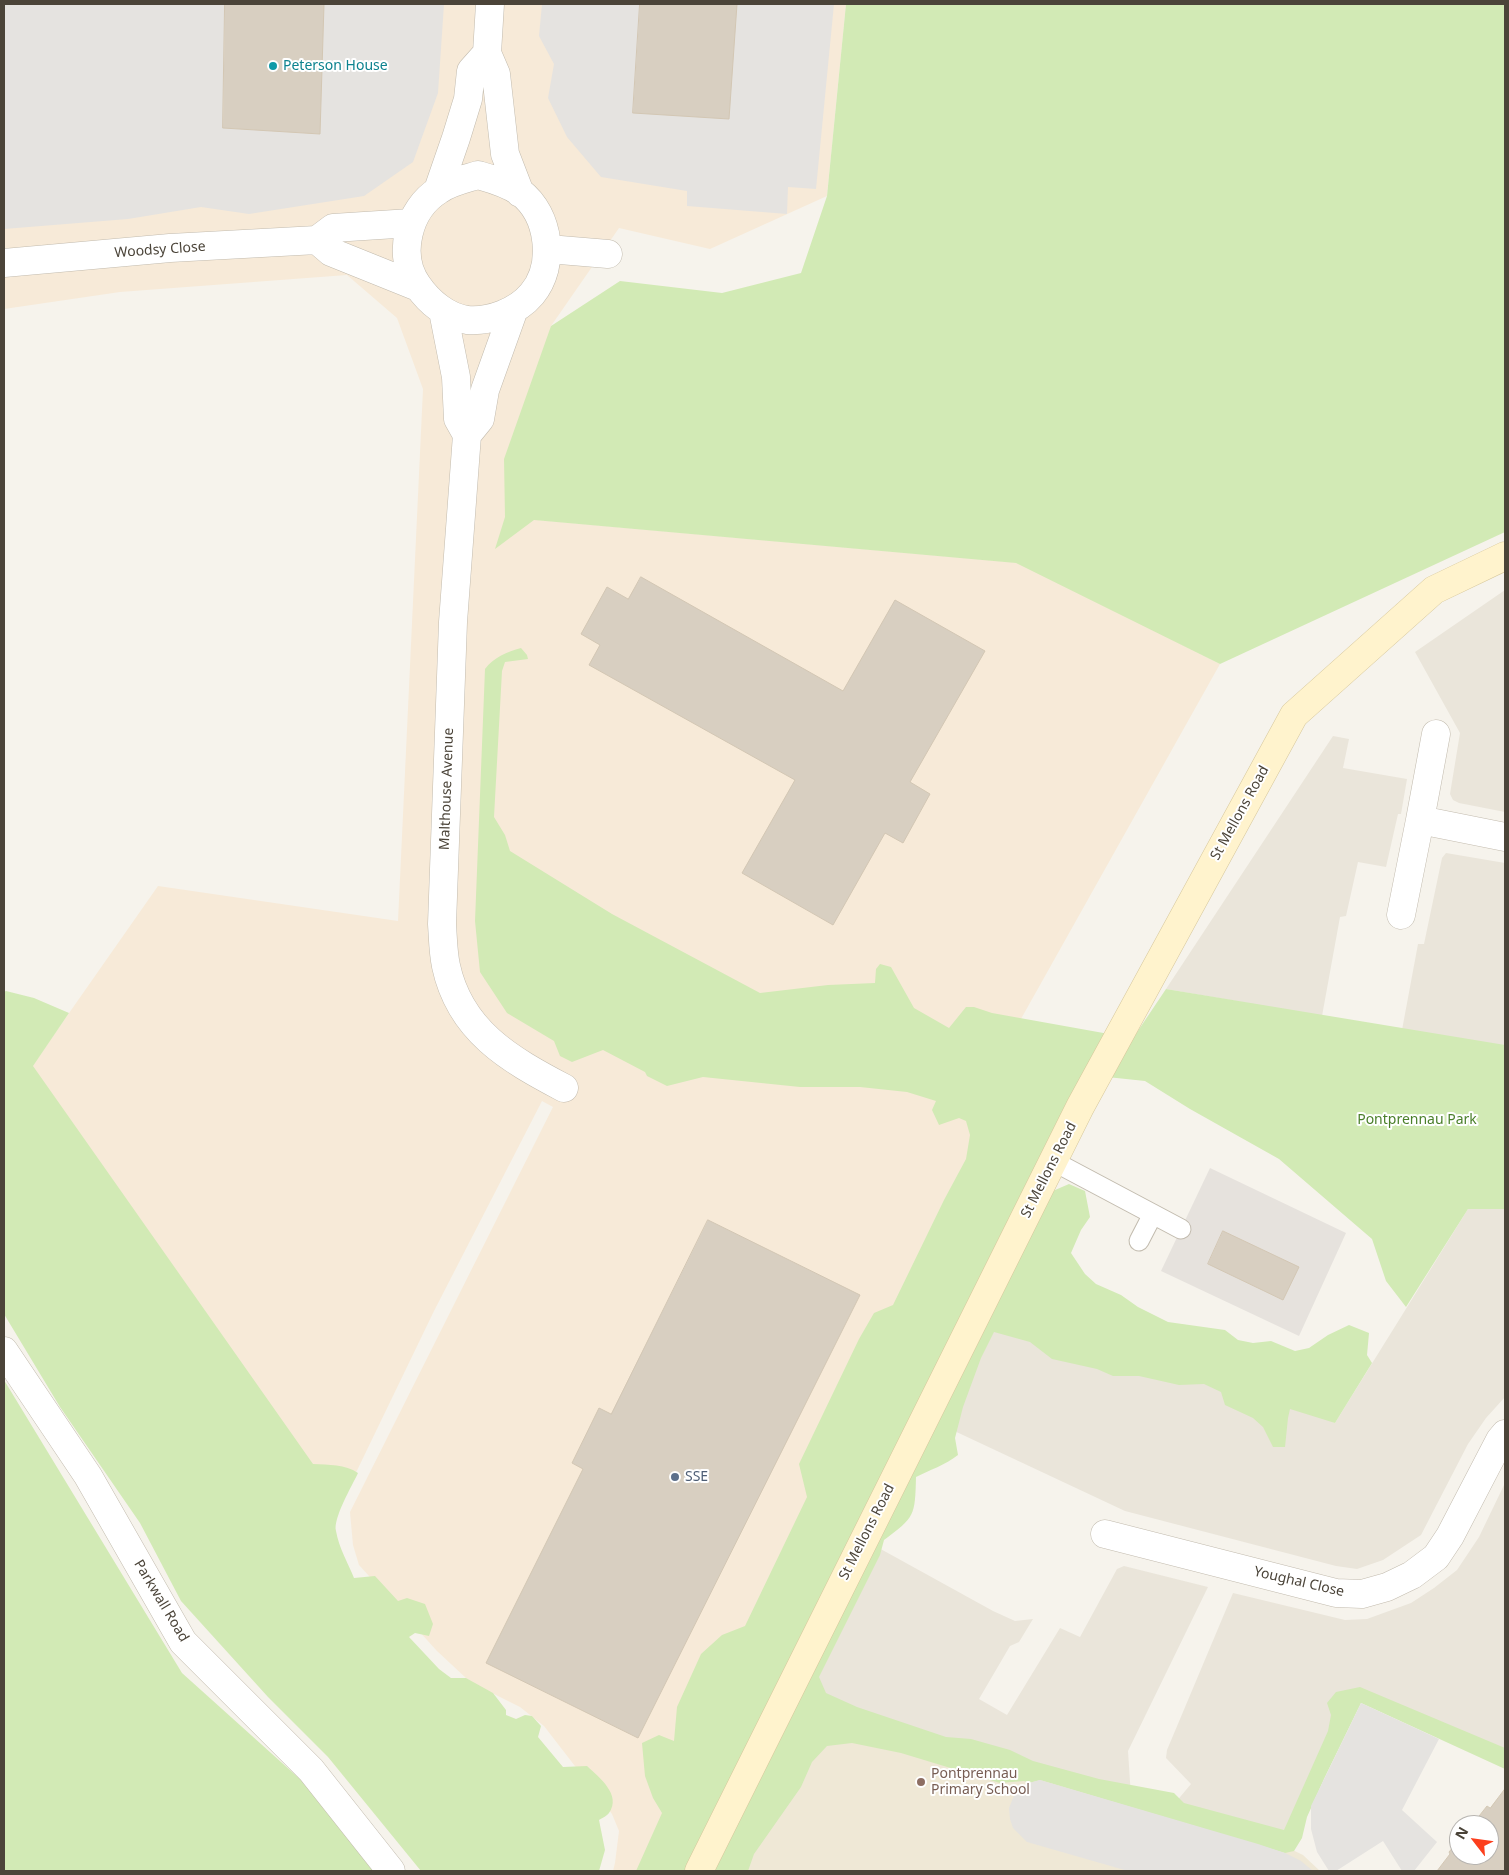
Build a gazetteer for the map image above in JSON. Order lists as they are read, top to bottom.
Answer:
{
  "streets": {
    "main road": ["St Mellons Road"],
    "street": [
      "Woodsy Close",
      "Malthouse Avenue",
      "Youghal Close",
      "Parkwall Road"
    ]
  },
  "crossings": [
    ["Woodsy Close", "Malthouse Avenue"]
  ],
  "parks": ["Pontprennau Park"],
  "places": ["Peterson House", "SSE", "Pontprennau Primary School"],
  "north": "top left"
}
